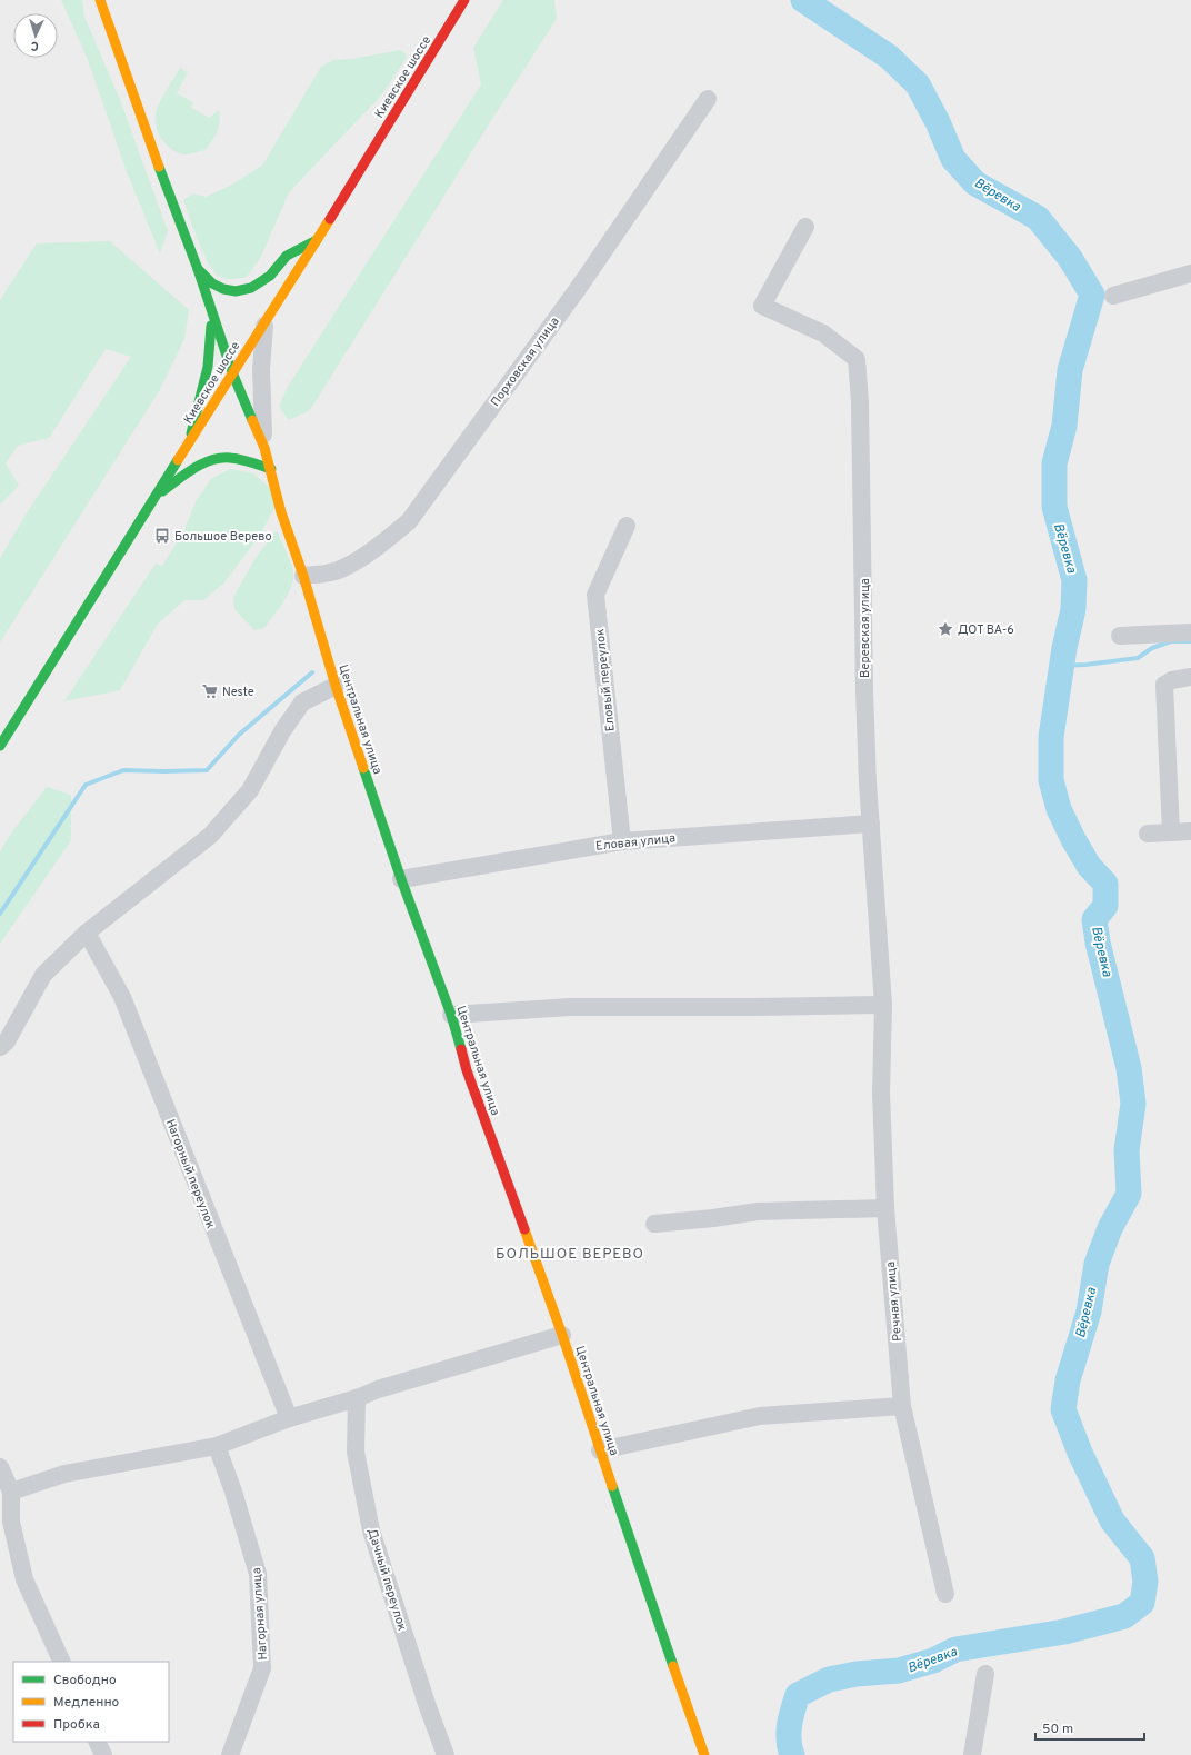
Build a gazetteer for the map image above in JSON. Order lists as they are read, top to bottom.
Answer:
{
  "streets": {
    "street": [
      "Киевское шоссе",
      "Порховская улица",
      "Веревская улица",
      "Еловый переулок",
      "Центральная улица",
      "Еловая улица",
      "Нагорный переулок",
      "Речная улица",
      "Дачный переулок",
      "Нагорная улица"
    ]
  },
  "crossings": [
    ["Киевское шоссе", "Центральная улица"],
    ["Порховская улица", "Центральная улица"],
    ["Веревская улица", "Еловая улица"],
    ["Веревская улица", "Речная улица"],
    ["Еловый переулок", "Еловая улица"],
    ["Центральная улица", "Еловая улица"]
  ],
  "districts": ["БОЛЬШОЕ ВЕРЕВО"],
  "water": ["Вёревка"],
  "places": {
    "bus stop": ["Большое Верево"],
    "place": ["ДОТ ВА-6"],
    "supermarket": ["Neste"]
  },
  "legend": ["Свободно", "Медленно", "Пробка"],
  "scale_bar": "50 m",
  "north": "bottom"
}
